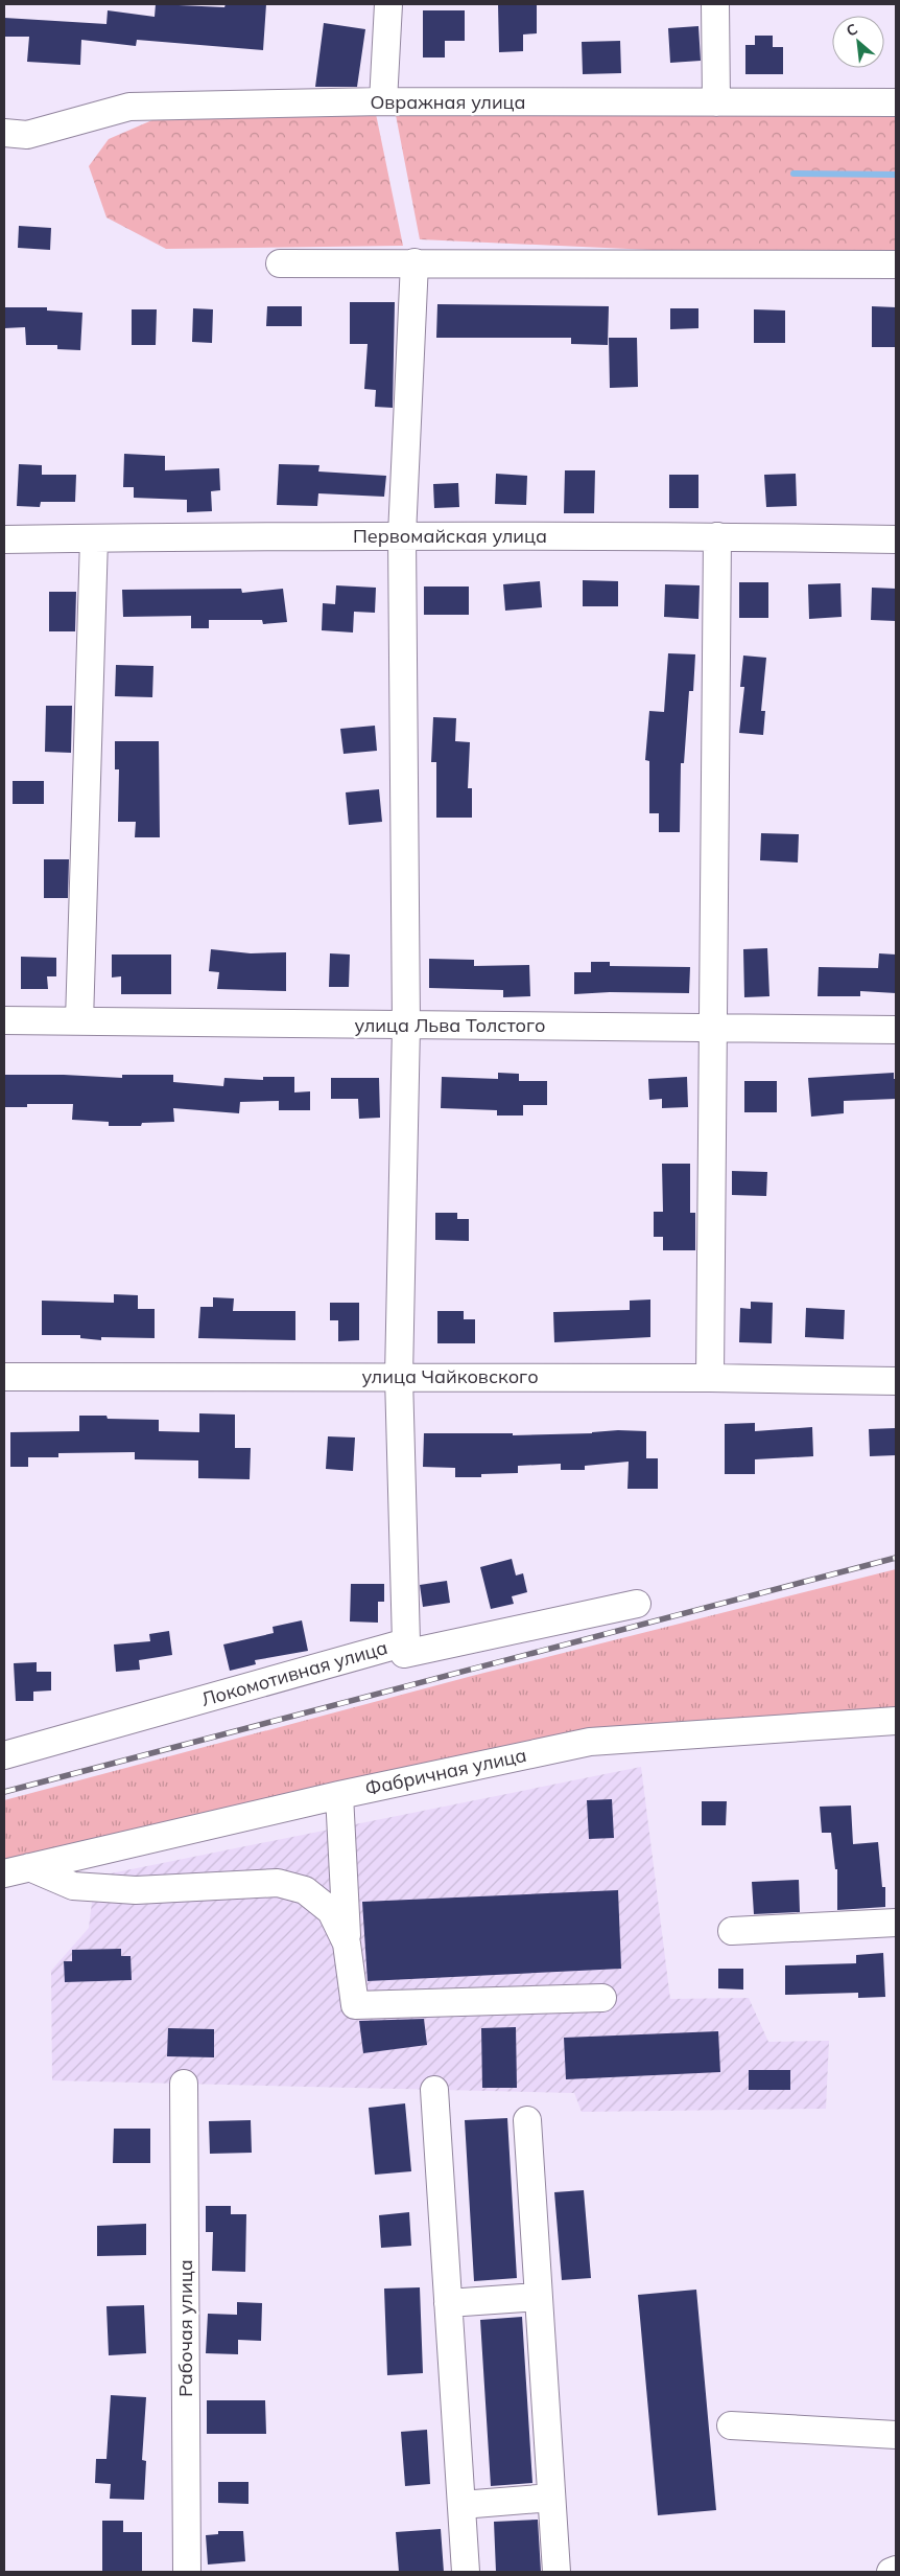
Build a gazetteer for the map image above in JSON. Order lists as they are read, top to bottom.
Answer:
{
  "streets": {
    "street": [
      "Овражная улица",
      "Первомайская улица",
      "улица Льва Толстого",
      "улица Чайковского",
      "Локомотивная улица",
      "Фабричная улица",
      "Рабочая улица"
    ]
  },
  "north": "top left"
}
